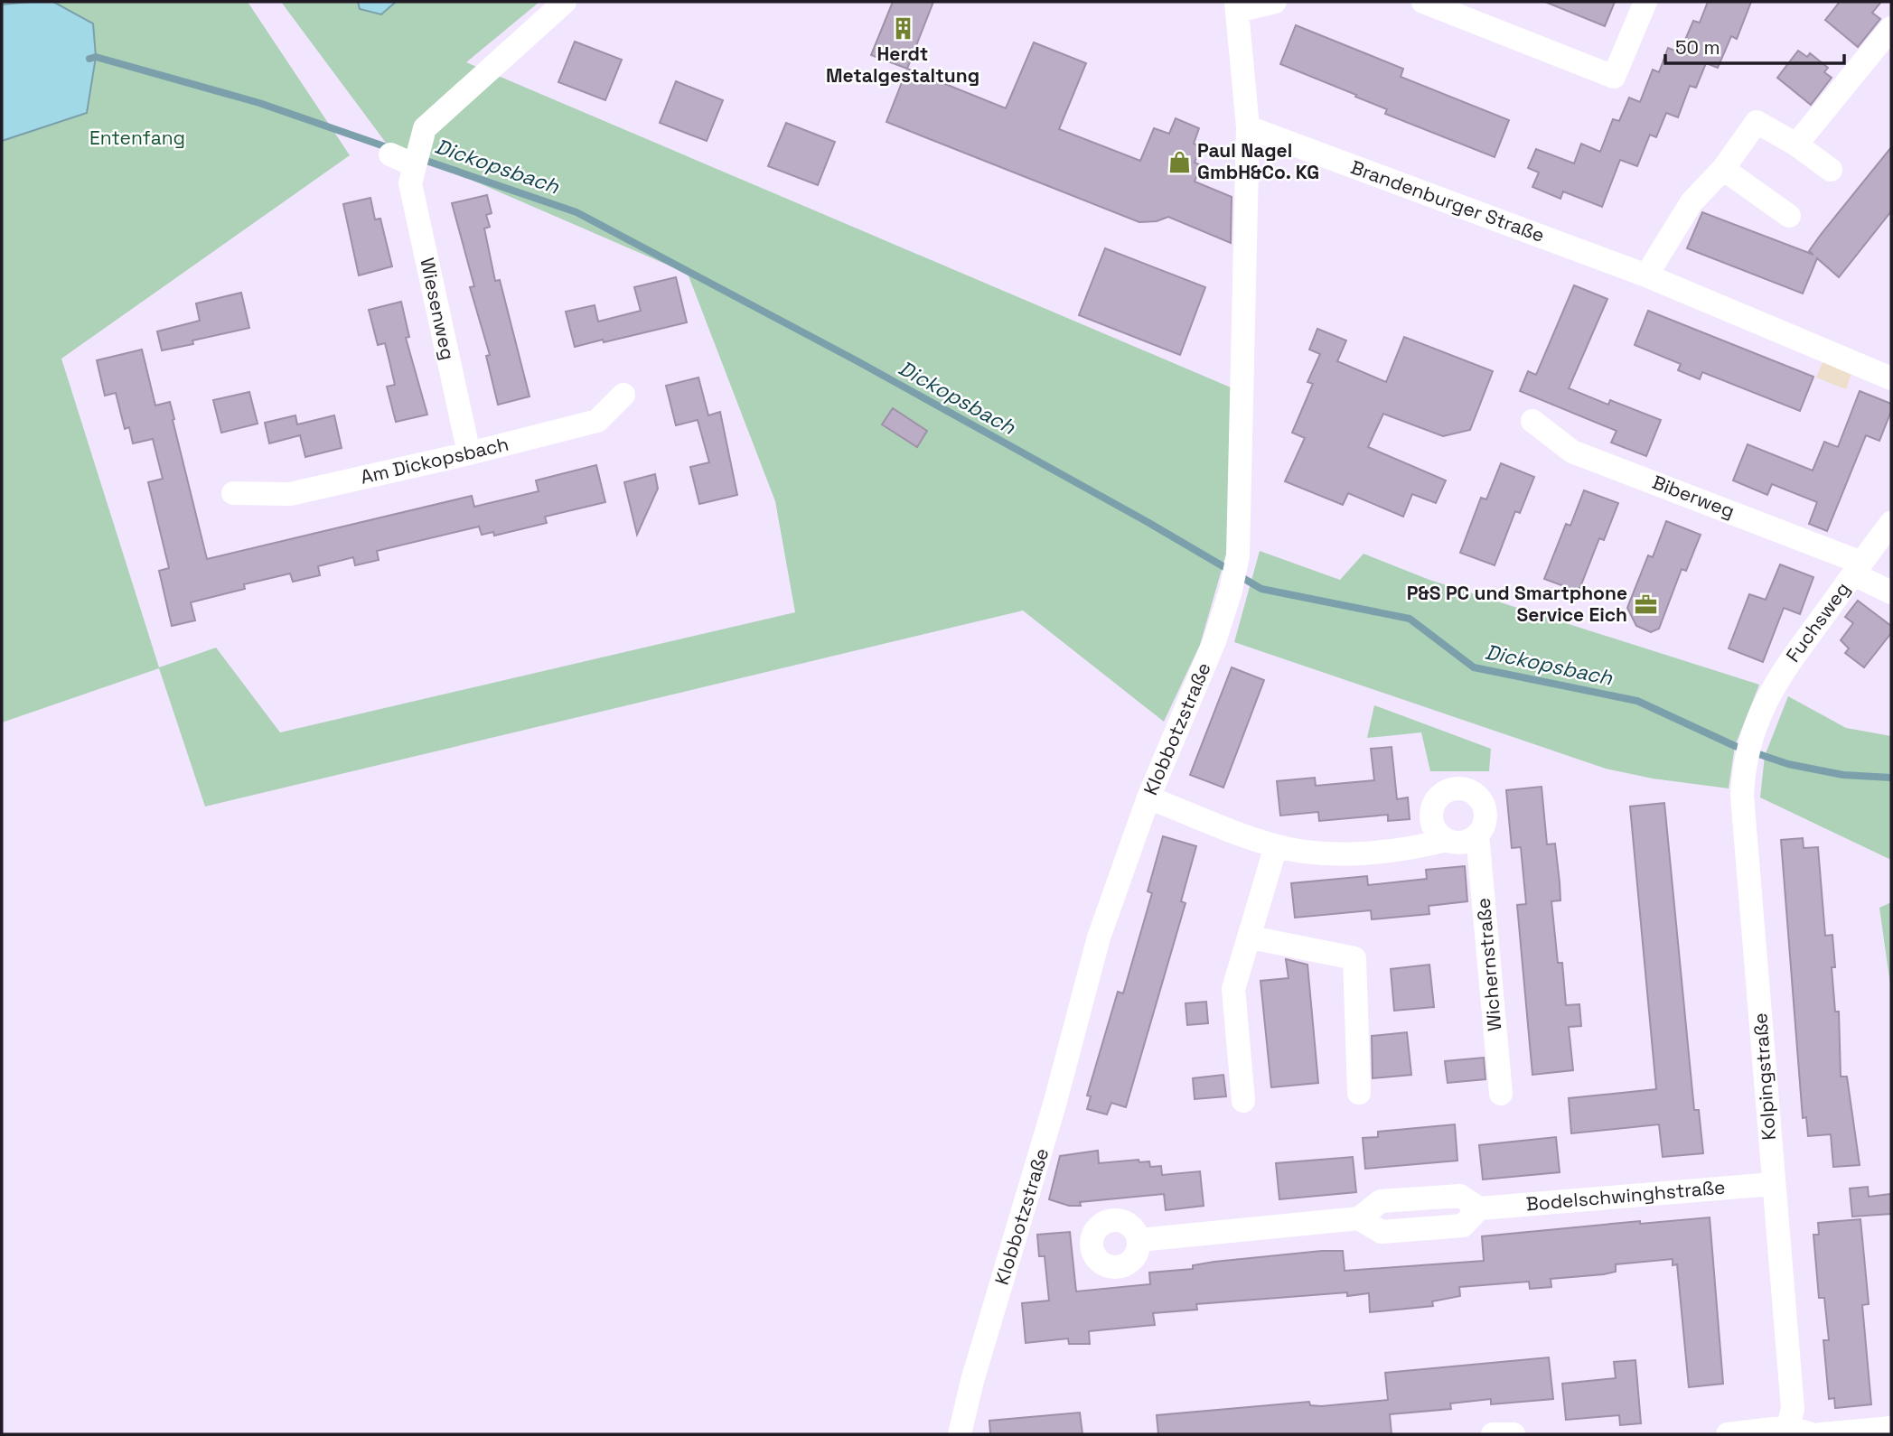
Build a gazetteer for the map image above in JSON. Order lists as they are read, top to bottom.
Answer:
{
  "streets": {
    "street": [
      "Brandenburger Straße",
      "Wiesenweg",
      "Am Dickopsbach",
      "Biberweg",
      "Fuchsweg",
      "Klobbotzstraße",
      "Wichernstraße",
      "Kolpingstraße",
      "Bodelschwinghstraße"
    ]
  },
  "crossings": [
    ["Brandenburger Straße", "Klobbotzstraße"],
    ["Wiesenweg", "Am Dickopsbach"],
    ["Biberweg", "Fuchsweg"],
    ["Fuchsweg", "Kolpingstraße"],
    ["Kolpingstraße", "Bodelschwinghstraße"]
  ],
  "water": ["Dickopsbach"],
  "parks": ["Entenfang"],
  "places": {
    "building": ["Herdt Metalgestaltung"],
    "shop": ["Paul Nagel GmbH&Co. KG"],
    "office": ["P&S PC und Smartphone Service Eich"]
  },
  "scale_bar": "50 m"
}
